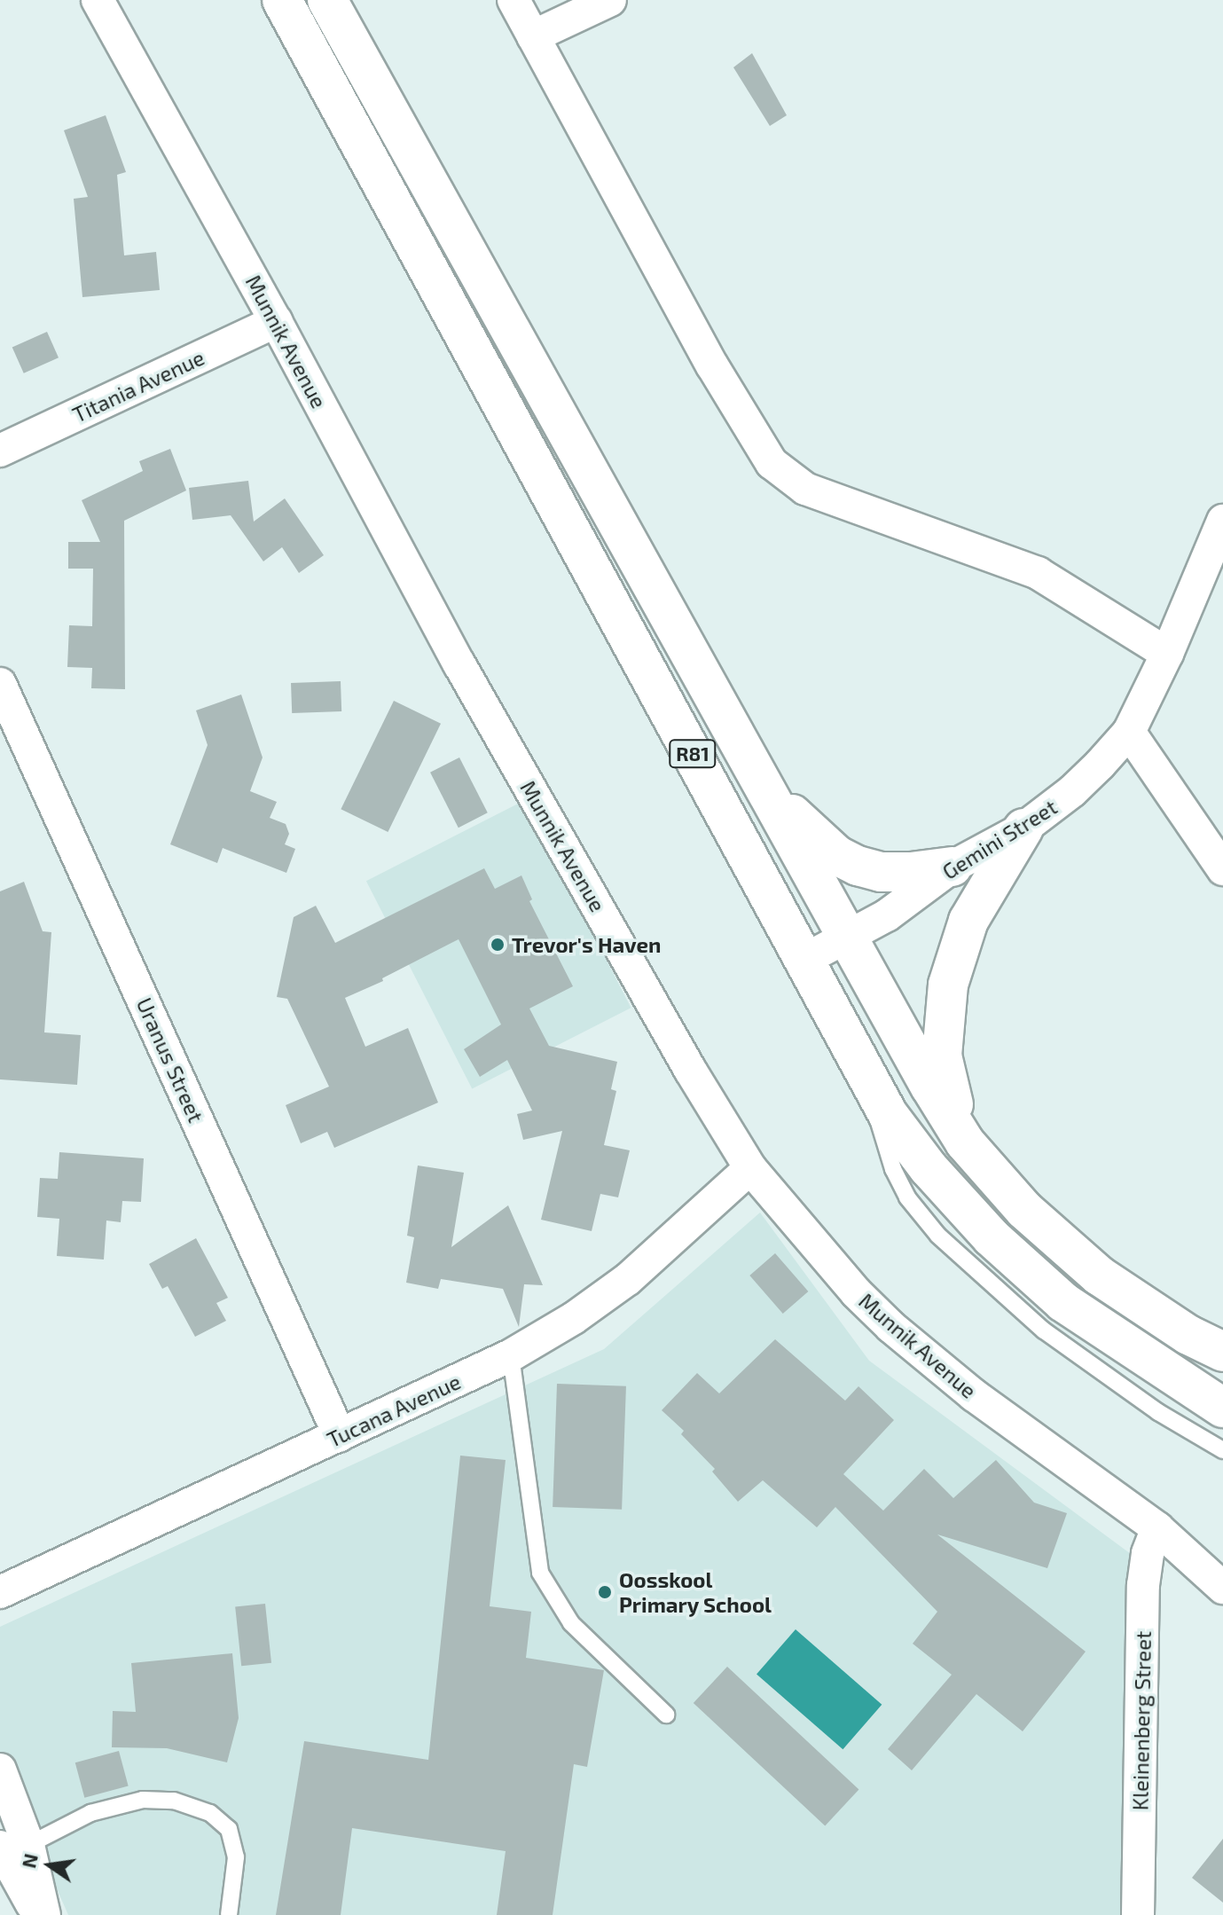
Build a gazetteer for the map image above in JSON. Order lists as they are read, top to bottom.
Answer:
{
  "streets": {
    "main road": ["R81"],
    "street": [
      "Munnik Avenue",
      "Titania Avenue",
      "Gemini Street",
      "Uranus Street",
      "Tucana Avenue",
      "Kleinenberg Street"
    ]
  },
  "crossings": [
    ["Munnik Avenue", "Titania Avenue"],
    ["Munnik Avenue", "Tucana Avenue"],
    ["Munnik Avenue", "Kleinenberg Street"],
    ["R81", "Gemini Street"],
    ["Uranus Street", "Tucana Avenue"]
  ],
  "places": ["Trevor's Haven", "Oosskool Primary School"],
  "north": "left"
}
